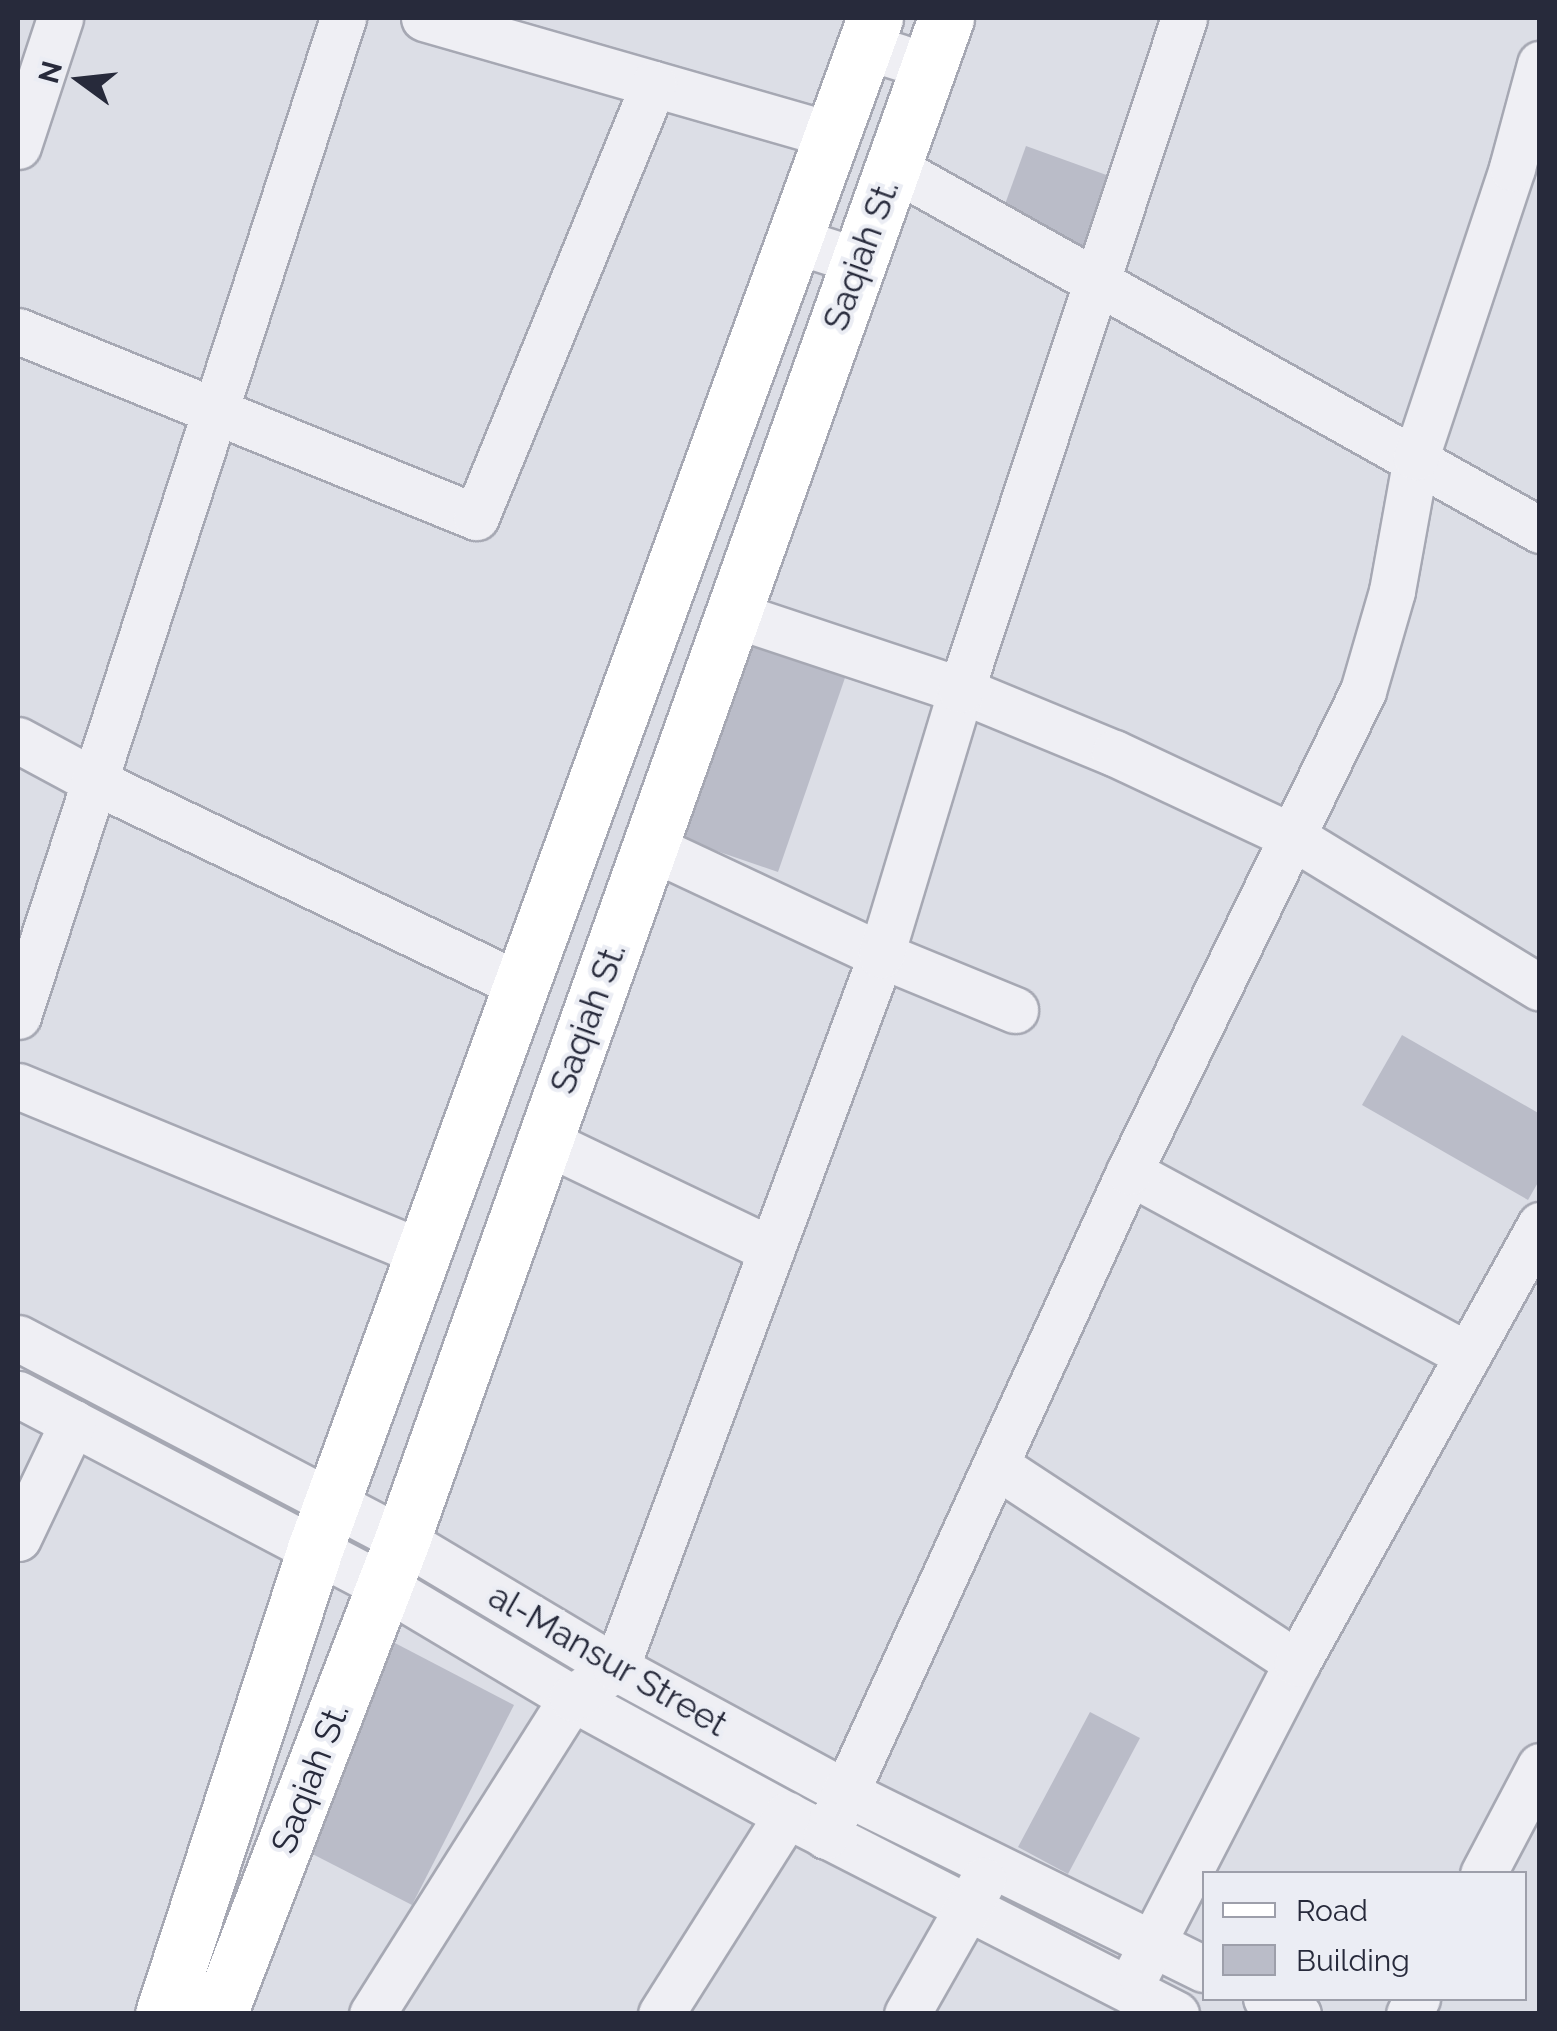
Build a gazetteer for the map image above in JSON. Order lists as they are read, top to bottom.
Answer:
{
  "streets": {
    "main road": ["Saqiah St."],
    "street": ["al-Mansur Street"]
  },
  "crossings": [
    ["Saqiah St.", "al-Mansur Street"]
  ],
  "legend": ["Road", "Building"],
  "north": "left"
}
